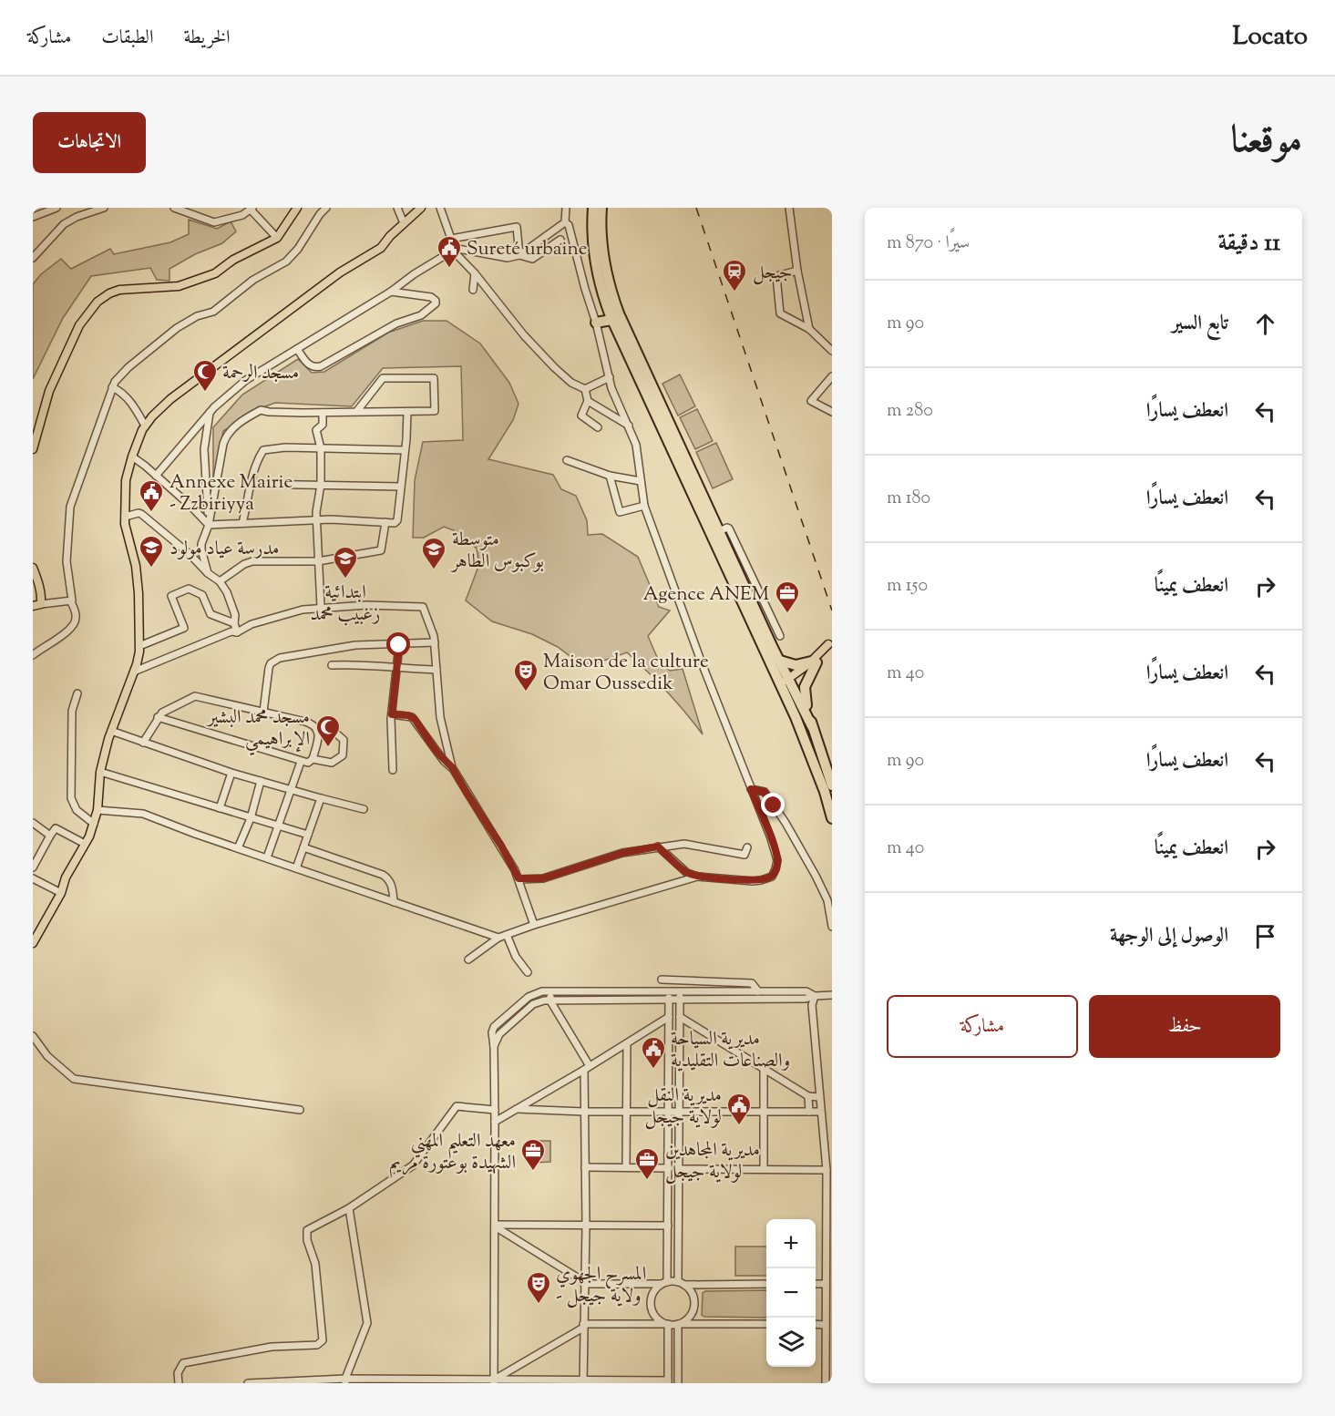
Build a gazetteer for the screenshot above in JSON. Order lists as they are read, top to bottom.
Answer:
{
  "places": {
    "public building": [
      "Sureté urbaine",
      "Annexe Mairie - Zzbiriyya",
      "مديرية السياحة والصناعات التقليدية",
      "مديرية النقل لولاية جيجل"
    ],
    "station": ["جيجل"],
    "mosque": ["مسجد الرحمة", "مسجد محمد البشير الإبراهيمي"],
    "school or university": ["مدرسة عياد مولود", "متوسطة بوكبوس الطاهر", "ابتدائية زغبيب محمد"],
    "office": ["Agence ANEM", "معهد التعليم المهني الشهيدة بوعتورة مريم", "مديرية المجاهدين لولاية جيجل"],
    "theatre": ["Maison de la culture Omar Oussedik", "المسرح الجهوي - ولاية جيجل"]
  },
  "page": {
    "header": "Locato",
    "nav": ["الخريطة", "الطبقات", "مشاركة"],
    "title": "موقعنا",
    "buttons": [
      "الاتجاهات",
      ["حفظ", "مشاركة"]
    ],
    "heading": ["11 دقيقة", "سيرًا · 870 m"],
    "list": [
      ["تابع السير", "90 m"],
      ["انعطف يسارًا", "280 m"],
      ["انعطف يسارًا", "180 m"],
      ["انعطف يمينًا", "150 m"],
      ["انعطف يسارًا", "40 m"],
      ["انعطف يسارًا", "90 m"],
      ["انعطف يمينًا", "40 m"],
      "الوصول إلى الوجهة"
    ],
    "map_buttons": ["+", "−"]
  }
}
